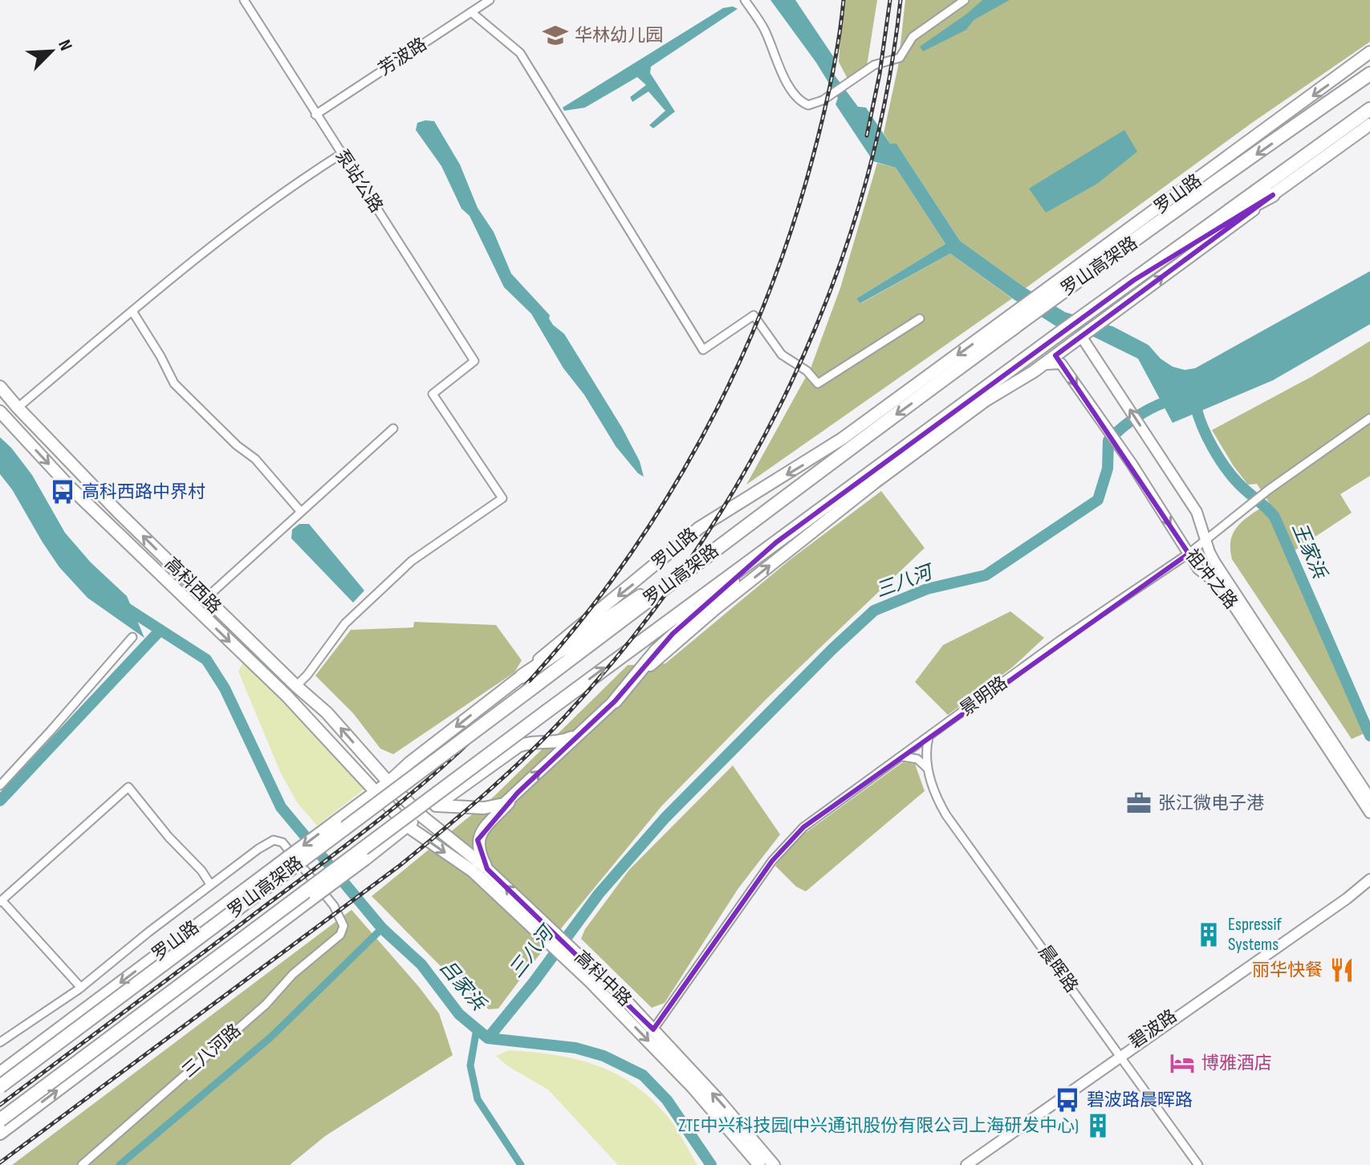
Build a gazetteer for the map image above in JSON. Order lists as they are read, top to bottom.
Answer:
{
  "streets": {
    "highway": ["罗山高架路"],
    "main road": [
      "罗山路",
      "祖冲之路",
      "高科西路",
      "高科中路",
      "碧波路"
    ],
    "street": [
      "芳波路",
      "泵站公路",
      "景明路",
      "晨晖路",
      "三八河路"
    ]
  },
  "crossings": [
    ["芳波路", "泵站公路"],
    ["泵站公路", "高科西路"],
    ["罗山路", "罗山高架路"],
    ["罗山路", "高科西路"],
    ["罗山路", "高科中路"],
    ["祖冲之路", "景明路"],
    ["高科西路", "高科中路"],
    ["景明路", "晨晖路"],
    ["景明路", "高科中路"],
    ["晨晖路", "碧波路"]
  ],
  "water": ["王家浜", "三八河", "吕家浜"],
  "places": {
    "school or university": ["华林幼儿园"],
    "bus stop": ["高科西路中界村", "碧波路晨晖路"],
    "office": ["张江微电子港"],
    "building": ["Espressif Systems", "ZTE中兴科技园(中兴通讯股份有限公司上海研发中心)"],
    "restaurant": ["丽华快餐"],
    "hotel": ["博雅酒店"]
  },
  "north": "top right"
}
